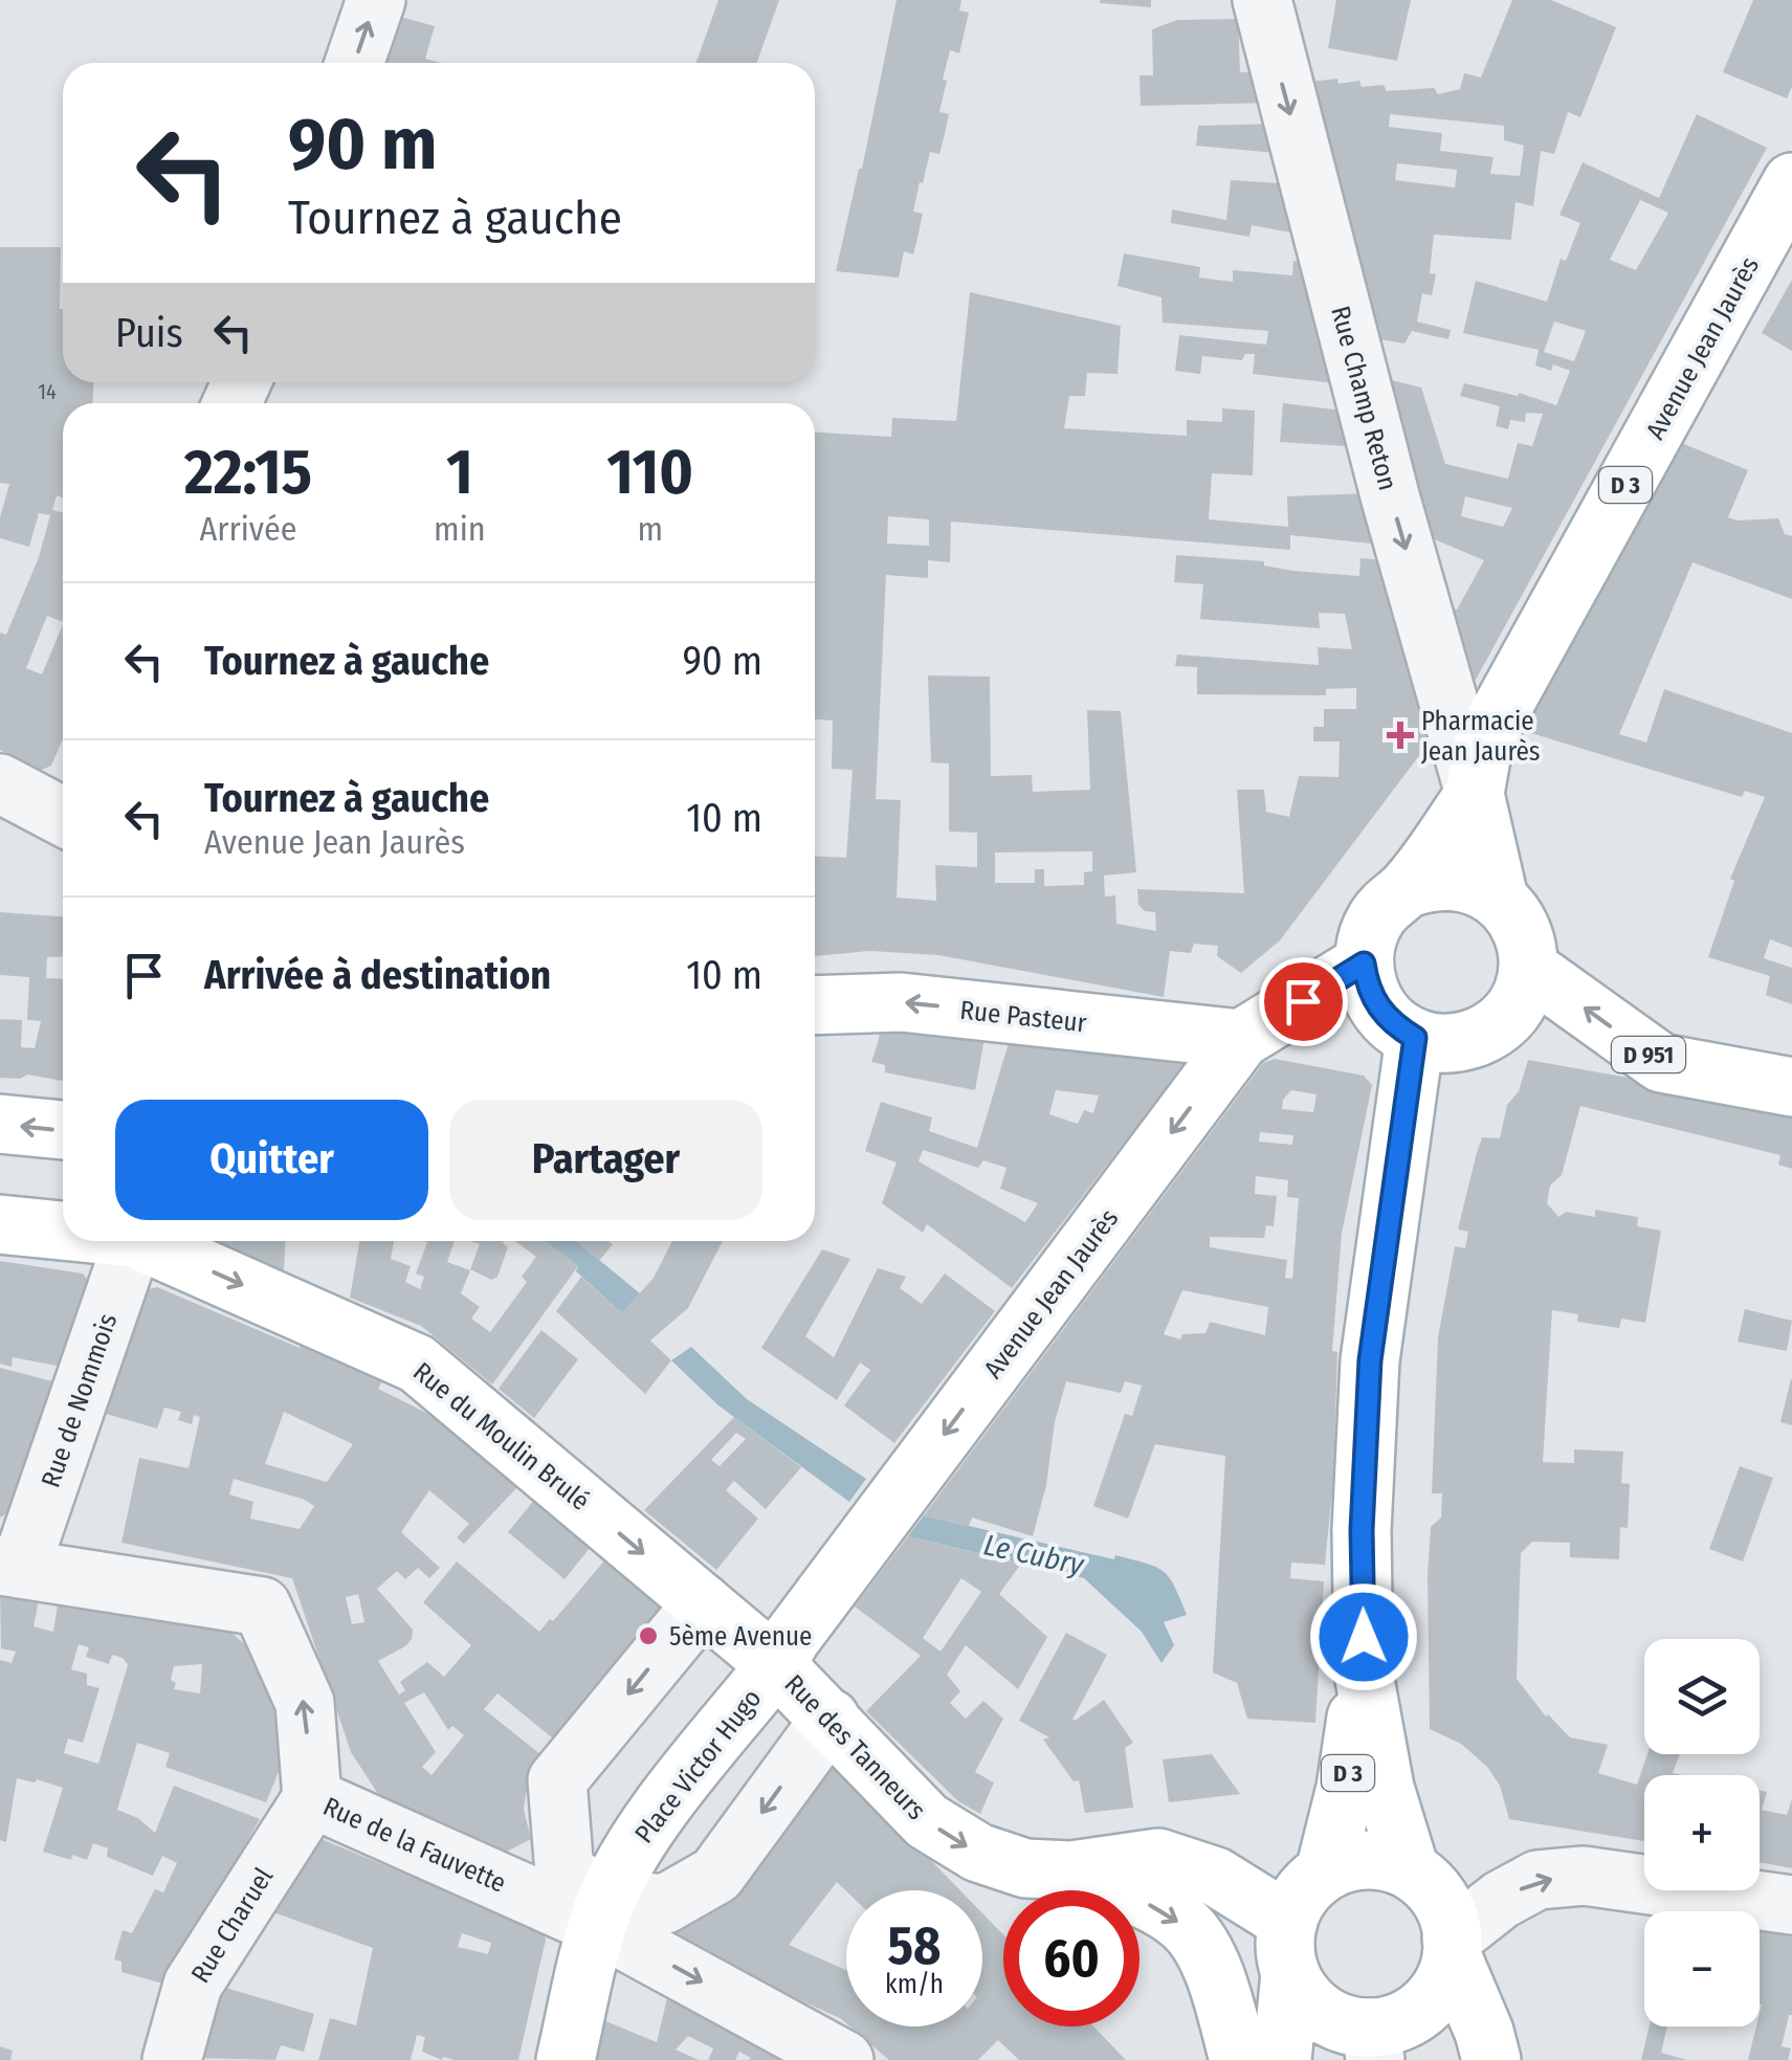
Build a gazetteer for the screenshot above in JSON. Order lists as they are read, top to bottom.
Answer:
{
  "streets": {
    "main road": [
      "Avenue Jean Jaurès",
      "D 3",
      "Rue Pasteur",
      "D 951",
      "Rue du Moulin Brulé",
      "Rue des Tanneurs",
      "Place Victor Hugo"
    ],
    "street": [
      "Rue Champ Reton",
      "Rue de Nommois",
      "Rue de la Fauvette",
      "Rue Charuel"
    ]
  },
  "crossings": [
    ["Avenue Jean Jaurès", "Rue Champ Reton"],
    ["Avenue Jean Jaurès", "D 3"],
    ["Avenue Jean Jaurès", "Rue Pasteur"],
    ["Avenue Jean Jaurès", "D 951"],
    ["Avenue Jean Jaurès", "Rue du Moulin Brulé"],
    ["Avenue Jean Jaurès", "Rue des Tanneurs"],
    ["Avenue Jean Jaurès", "Place Victor Hugo"],
    ["D 3", "D 951"],
    ["D 3", "Rue des Tanneurs"],
    ["Rue de Nommois", "Rue de la Fauvette"],
    ["Rue du Moulin Brulé", "Rue des Tanneurs"],
    ["Rue du Moulin Brulé", "Place Victor Hugo"],
    ["Rue des Tanneurs", "Place Victor Hugo"],
    ["Place Victor Hugo", "Rue de la Fauvette"],
    ["Rue de la Fauvette", "Rue Charuel"]
  ],
  "one_way": [
    "Avenue Jean Jaurès",
    "Rue Champ Reton",
    "Rue Pasteur",
    "Rue du Moulin Brulé",
    "Rue des Tanneurs",
    "Rue de la Fauvette"
  ],
  "water": ["Le Cubry"],
  "places": {
    "health": ["Pharmacie Jean Jaurès"],
    "other": ["5ème Avenue"]
  },
  "house_numbers": ["14"],
  "page": {
    "turn": ["90 m", "Tournez à gauche"],
    "then": "Puis",
    "eta": [
      "22:15",
      "Arrivée",
      "1",
      "min",
      "110",
      "m"
    ],
    "list": [
      {
        "name": "Tournez à gauche",
        "value": "90 m"
      },
      {
        "name": "Tournez à gauche",
        "note": "Avenue Jean Jaurès",
        "value": "10 m"
      },
      {
        "name": "Arrivée à destination",
        "value": "10 m"
      }
    ],
    "buttons": ["Quitter", "Partager"],
    "map_buttons": ["+", "−"],
    "speed": "58 km/h",
    "limit": "60"
  }
}
